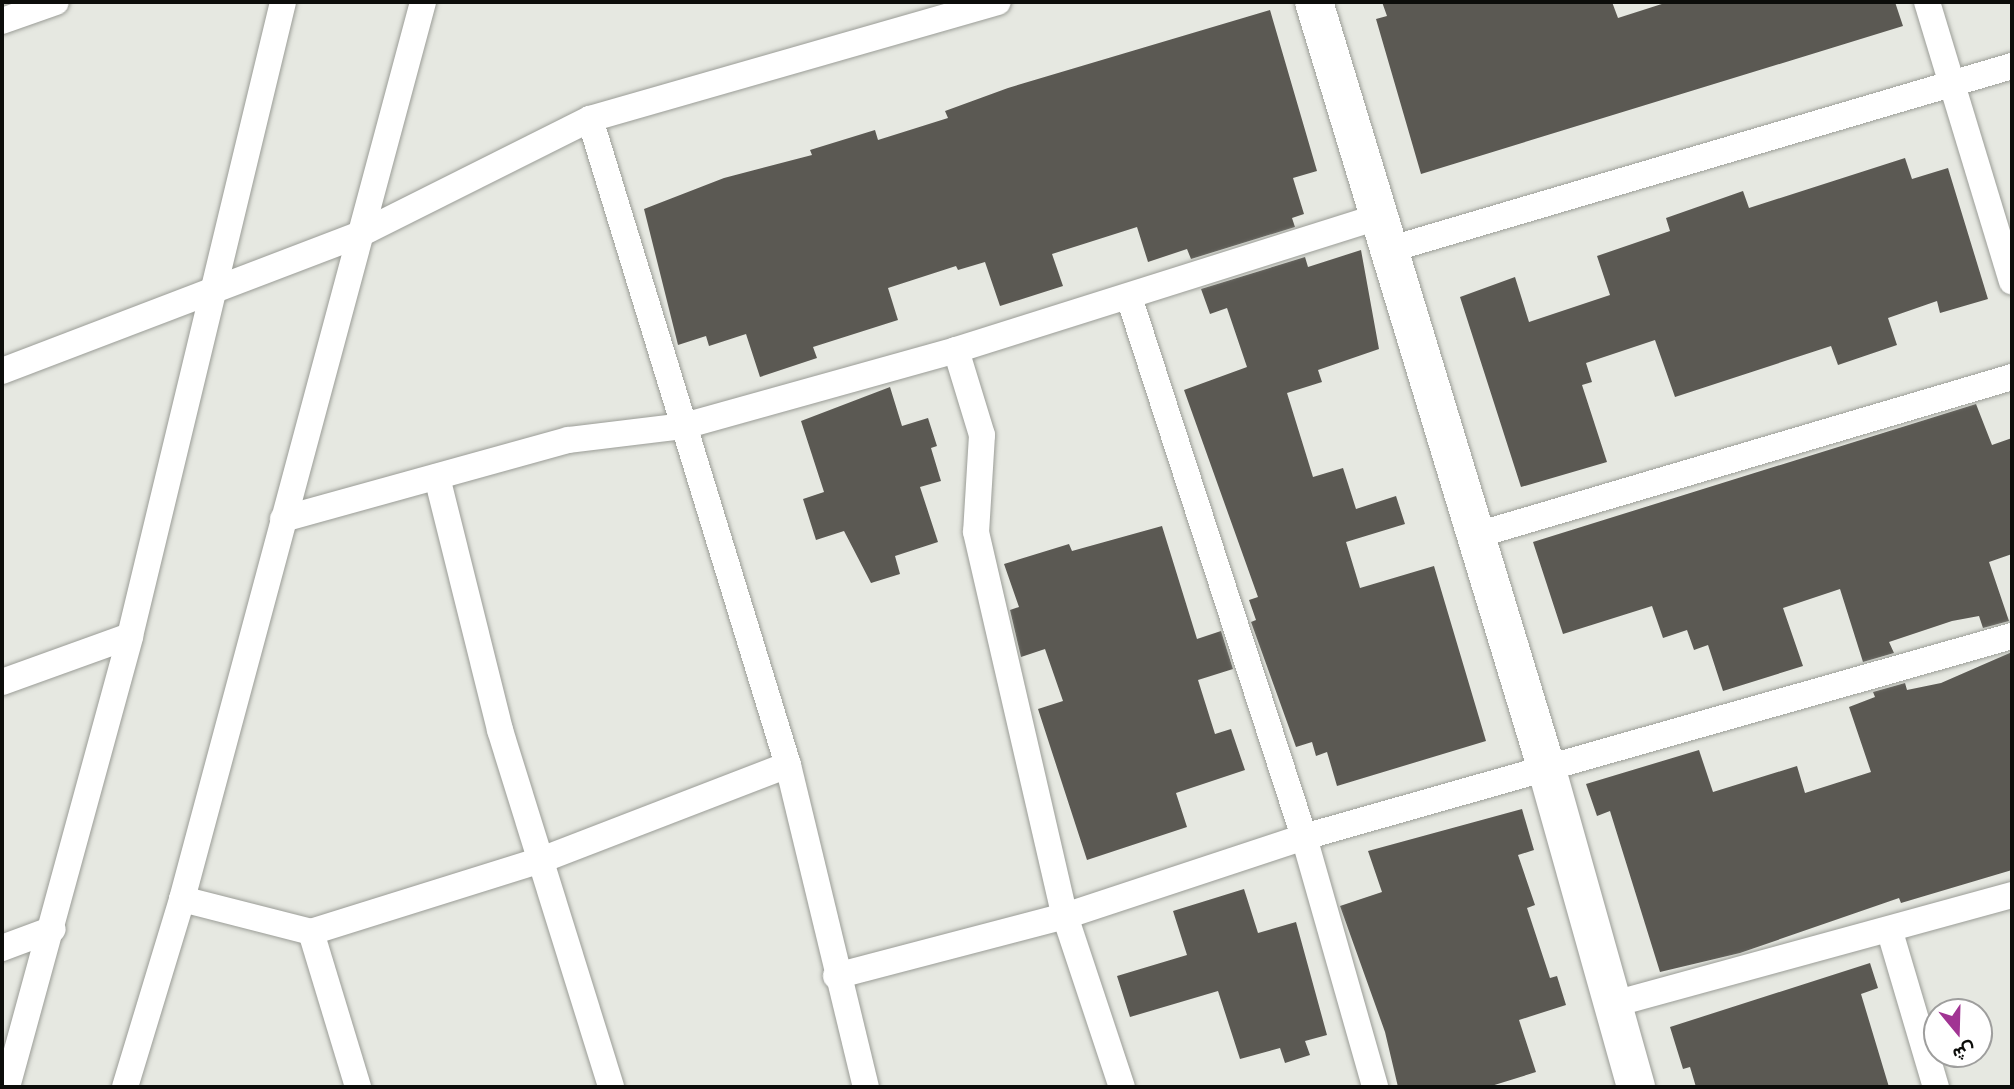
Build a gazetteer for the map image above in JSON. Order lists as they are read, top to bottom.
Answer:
{
  "north": "bottom"
}
